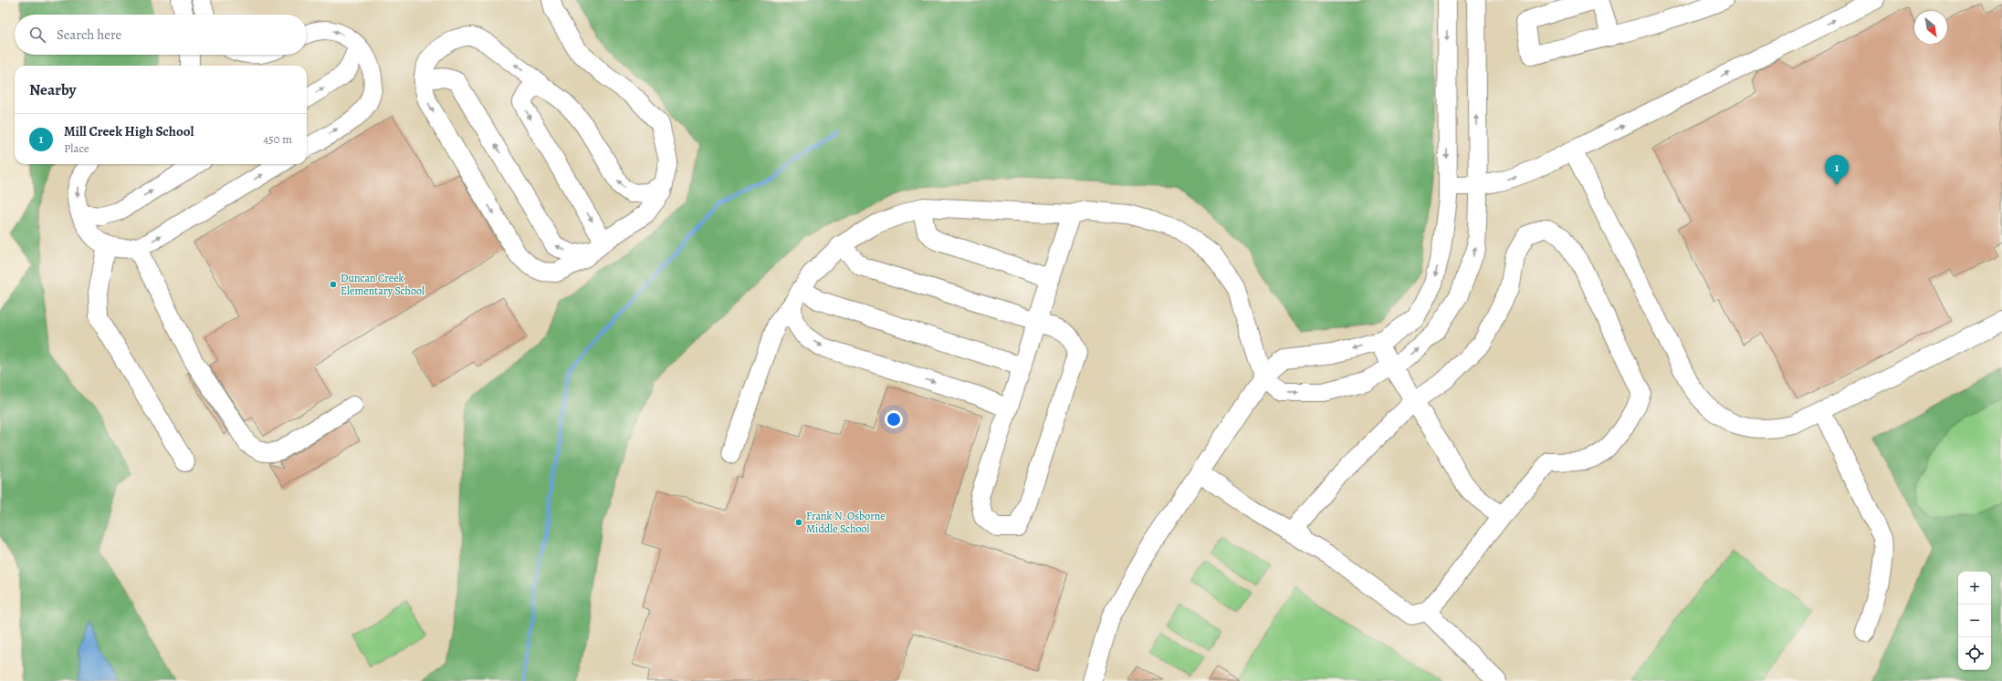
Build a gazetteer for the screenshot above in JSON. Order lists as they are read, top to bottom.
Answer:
{
  "places": ["Duncan Creek Elementary School", "Frank N. Osborne Middle School"],
  "north": "bottom right",
  "page": {
    "search": "Search here",
    "heading": "Nearby",
    "list": [
      {
        "mark": "1",
        "name": "Mill Creek High School",
        "note": "Place",
        "value": "450 m"
      }
    ],
    "pins": "1",
    "map_buttons": ["+", "−"]
  }
}
